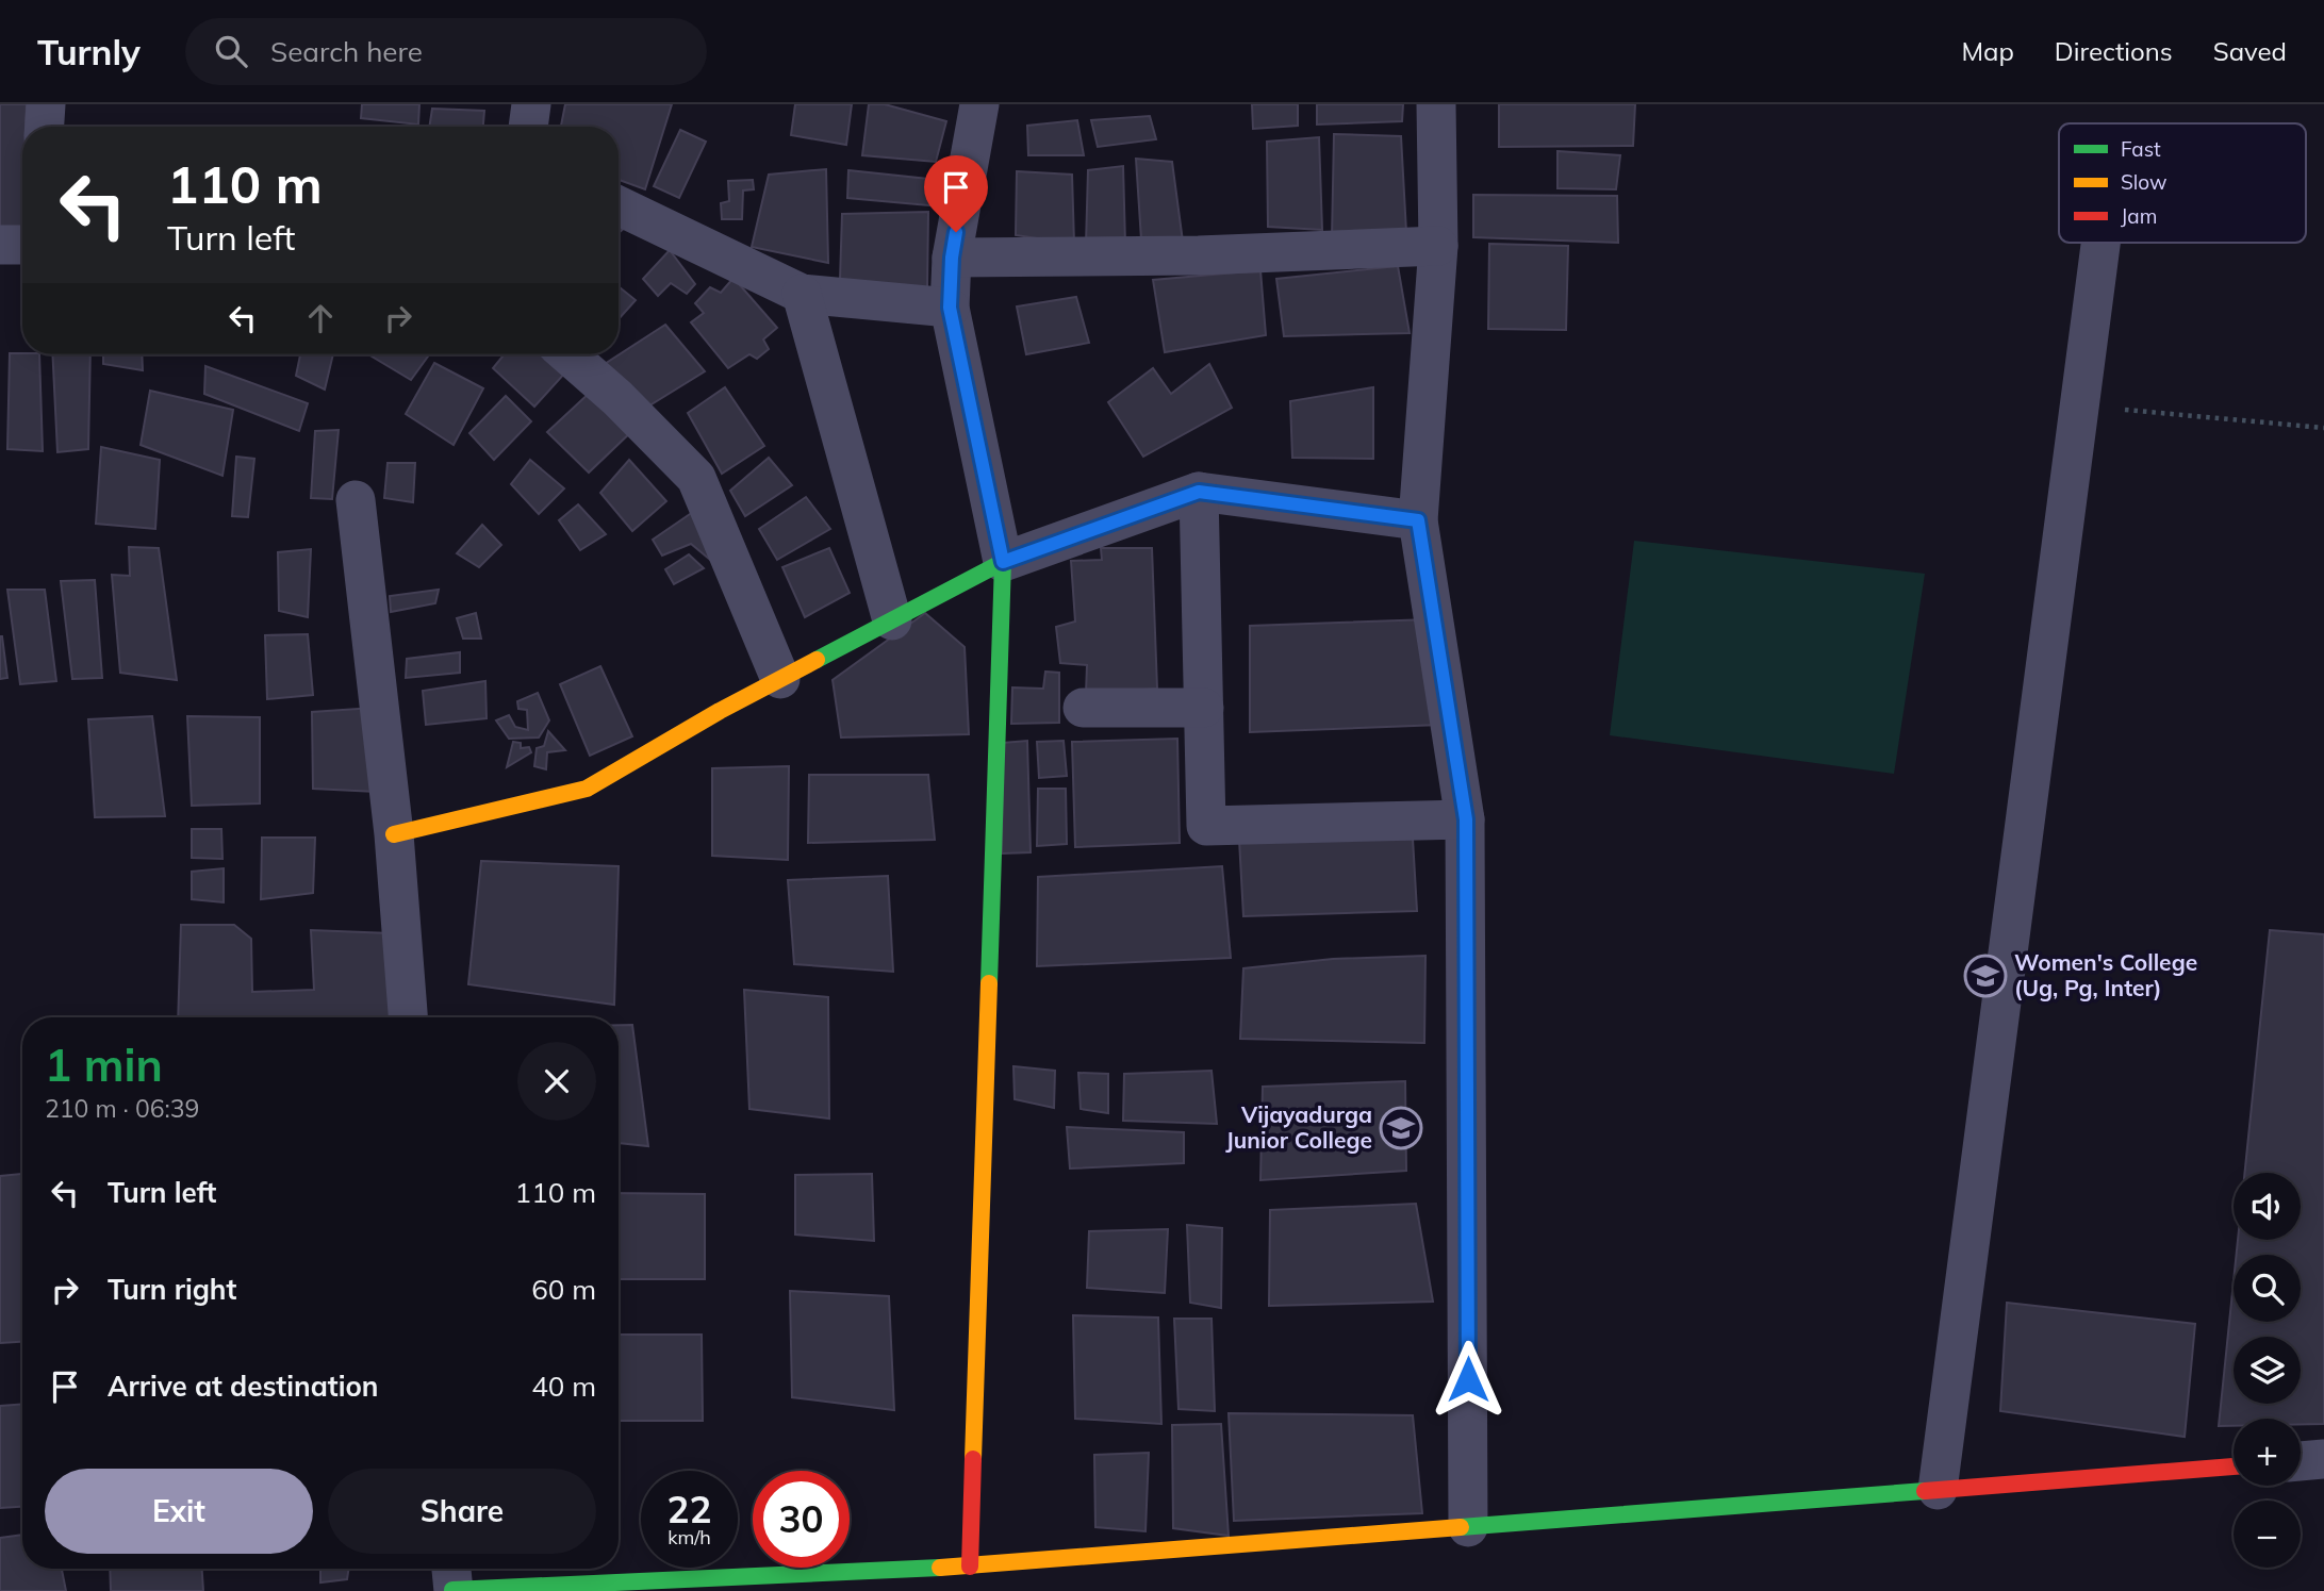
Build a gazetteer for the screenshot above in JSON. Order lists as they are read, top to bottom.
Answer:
{
  "places": {
    "school or university": ["Women's College (Ug, Pg, Inter)", "Vijayadurga Junior College"]
  },
  "legend": ["Fast", "Slow", "Jam"],
  "page": {
    "header": "Turnly",
    "search": "Search here",
    "nav": ["Map", "Directions", "Saved"],
    "turn": ["110 m", "Turn left"],
    "heading": ["1 min", "210 m · 06:39"],
    "list": [
      {
        "name": "Turn left",
        "value": "110 m"
      },
      {
        "name": "Turn right",
        "value": "60 m"
      },
      {
        "name": "Arrive at destination",
        "value": "40 m"
      }
    ],
    "map_buttons": ["+", "−"],
    "buttons": ["Exit", "Share"],
    "speed": "22 km/h",
    "limit": "30"
  }
}
